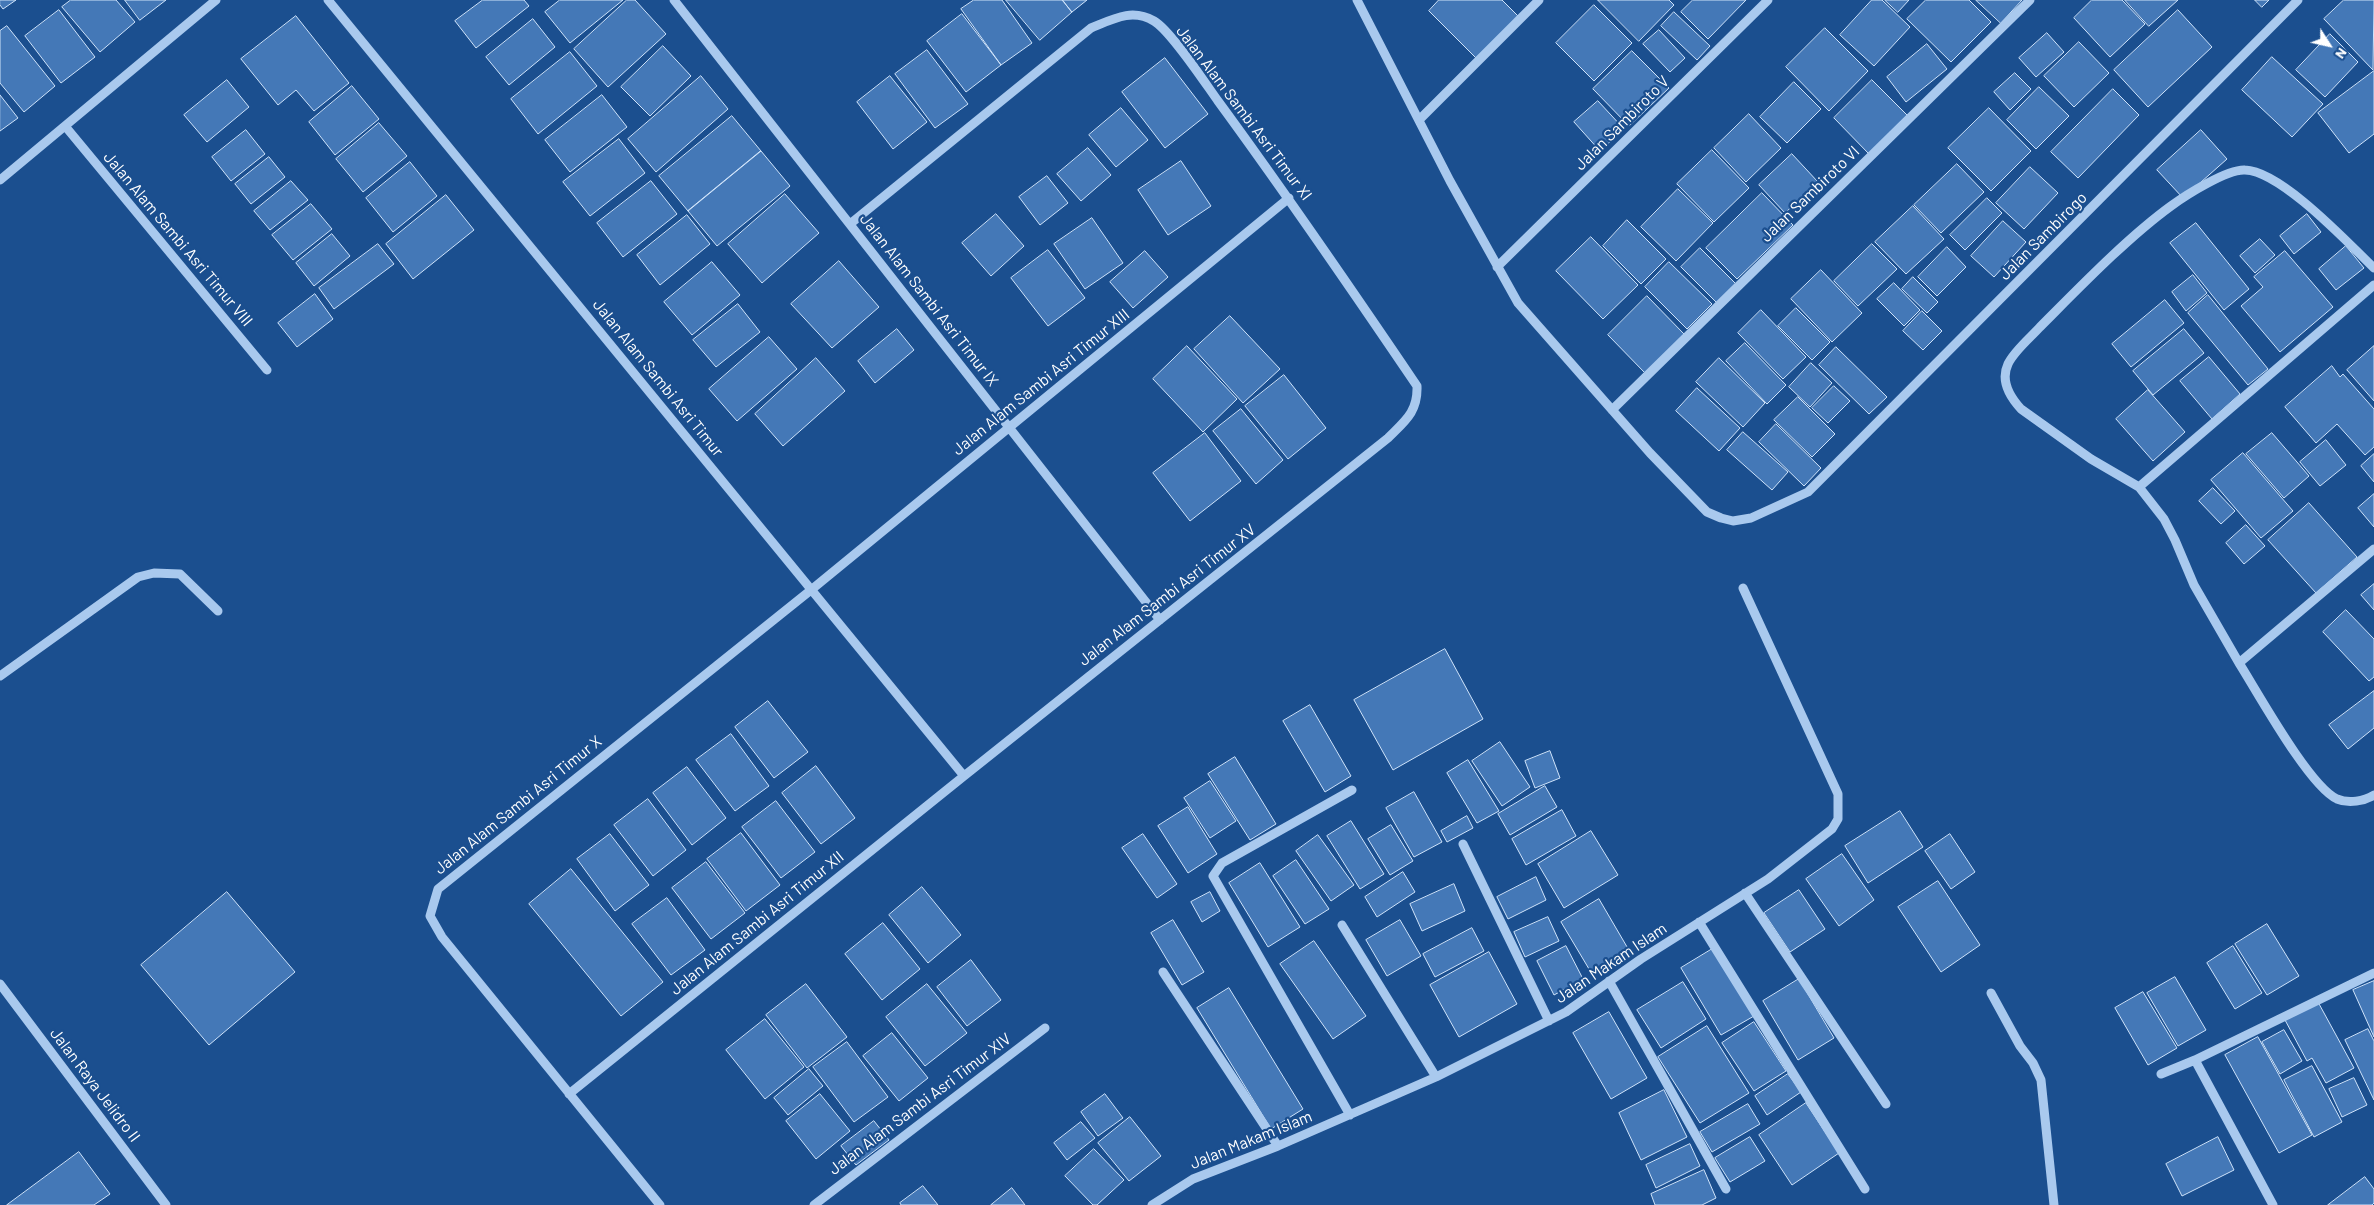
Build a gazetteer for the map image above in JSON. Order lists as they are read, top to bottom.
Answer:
{
  "streets": {
    "street": [
      "Jalan Alam Sambi Asri Timur XI",
      "Jalan Sambiroto V",
      "Jalan Sambiroto VI",
      "Jalan Sambirogo",
      "Jalan Alam Sambi Asri Timur VIII",
      "Jalan Alam Sambi Asri Timur IX",
      "Jalan Alam Sambi Asri Timur",
      "Jalan Alam Sambi Asri Timur XIII",
      "Jalan Alam Sambi Asri Timur XV",
      "Jalan Alam Sambi Asri Timur X",
      "Jalan Alam Sambi Asri Timur XII",
      "Jalan Makam Islam",
      "Jalan Raya Jelidro II",
      "Jalan Alam Sambi Asri Timur XIV"
    ]
  },
  "crossings": [
    ["Jalan Alam Sambi Asri Timur XI", "Jalan Alam Sambi Asri Timur IX"],
    ["Jalan Alam Sambi Asri Timur XI", "Jalan Alam Sambi Asri Timur XIII"],
    ["Jalan Alam Sambi Asri Timur XI", "Jalan Alam Sambi Asri Timur XV"],
    ["Jalan Sambiroto VI", "Jalan Sambirogo"],
    ["Jalan Alam Sambi Asri Timur IX", "Jalan Alam Sambi Asri Timur XIII"],
    ["Jalan Alam Sambi Asri Timur IX", "Jalan Alam Sambi Asri Timur XV"],
    ["Jalan Alam Sambi Asri Timur", "Jalan Alam Sambi Asri Timur XIII"],
    ["Jalan Alam Sambi Asri Timur", "Jalan Alam Sambi Asri Timur XV"],
    ["Jalan Alam Sambi Asri Timur", "Jalan Alam Sambi Asri Timur X"],
    ["Jalan Alam Sambi Asri Timur", "Jalan Alam Sambi Asri Timur XII"],
    ["Jalan Alam Sambi Asri Timur XIII", "Jalan Alam Sambi Asri Timur X"],
    ["Jalan Alam Sambi Asri Timur XV", "Jalan Alam Sambi Asri Timur XII"],
    ["Jalan Alam Sambi Asri Timur X", "Jalan Alam Sambi Asri Timur XII"]
  ],
  "north": "bottom right"
}
